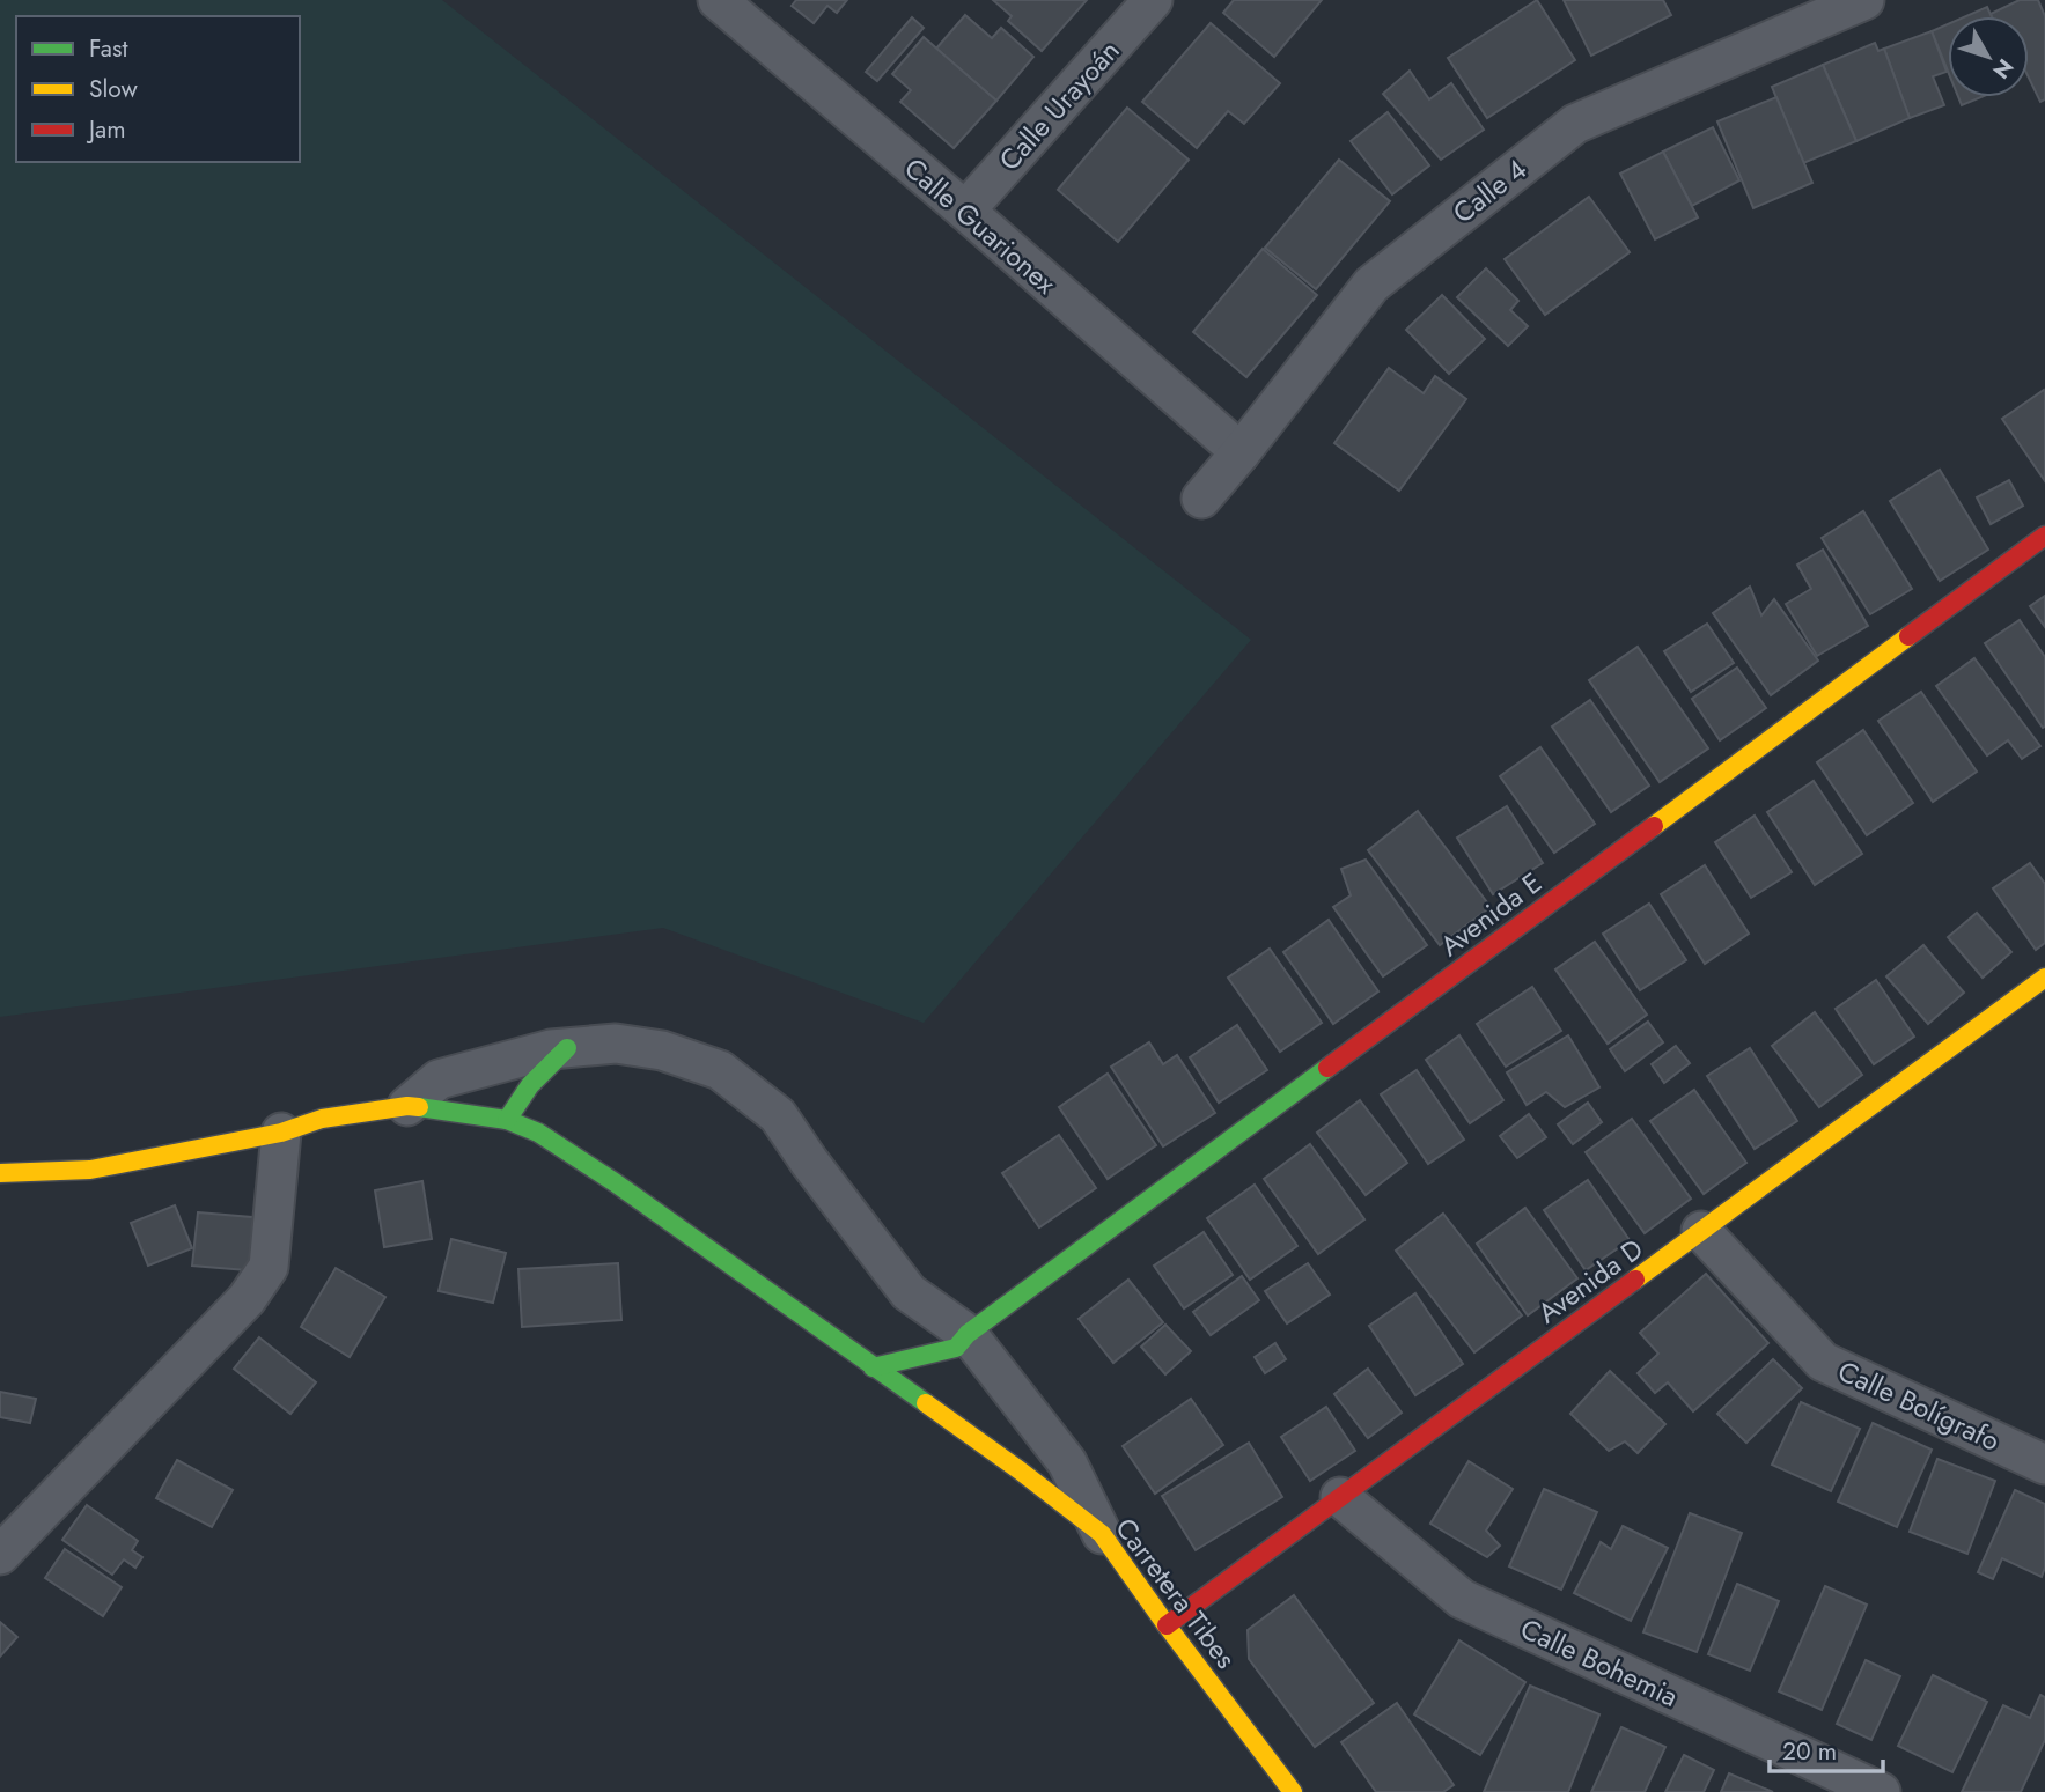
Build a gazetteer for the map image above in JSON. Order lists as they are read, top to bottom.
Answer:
{
  "streets": {
    "street": [
      "Calle Urayoán",
      "Calle 4",
      "Calle Guarionex",
      "Avenida E",
      "Avenida D",
      "Calle Bolígrafo",
      "Carretera Tibes",
      "Calle Bohemia"
    ]
  },
  "crossings": [
    ["Calle Urayoán", "Calle Guarionex"],
    ["Calle 4", "Calle Guarionex"],
    ["Avenida E", "Carretera Tibes"],
    ["Avenida D", "Calle Bolígrafo"],
    ["Avenida D", "Carretera Tibes"],
    ["Avenida D", "Calle Bohemia"]
  ],
  "legend": ["Fast", "Slow", "Jam"],
  "scale_bar": "20 m",
  "north": "bottom right"
}
